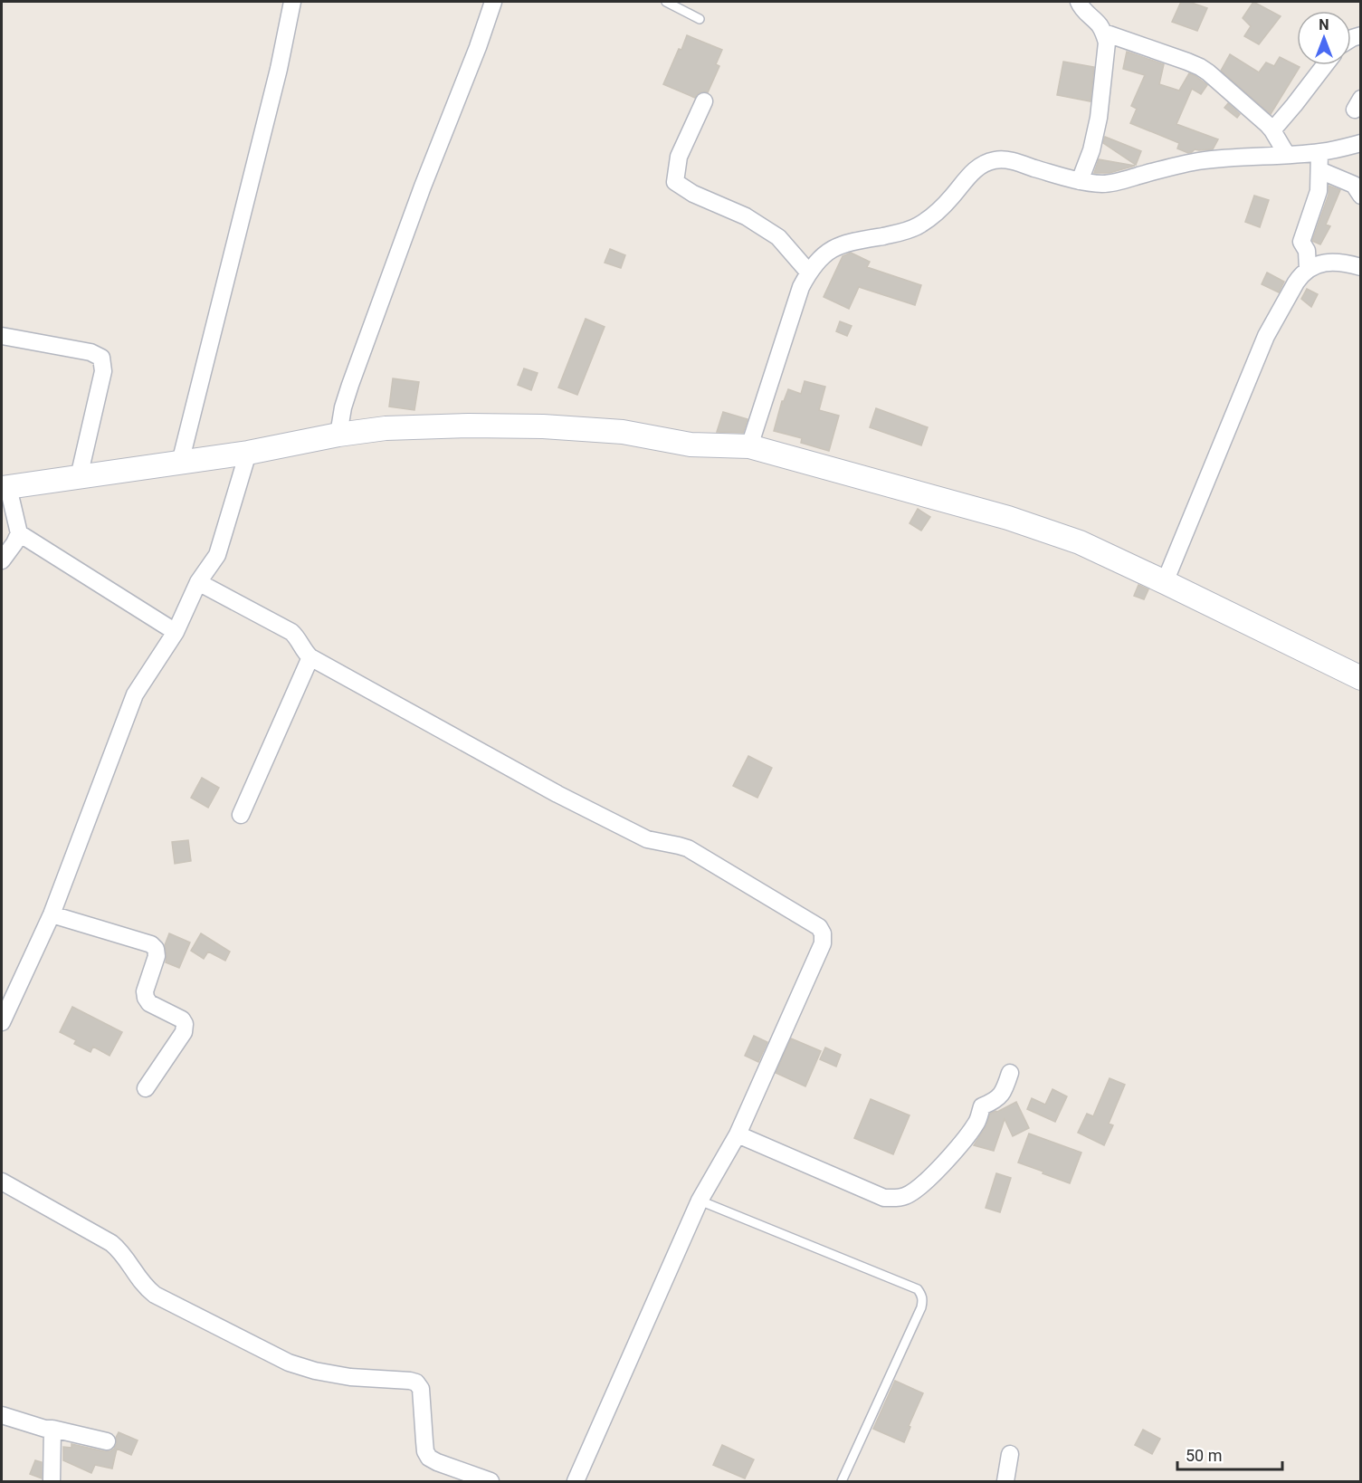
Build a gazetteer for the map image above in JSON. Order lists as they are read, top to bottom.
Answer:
{
  "scale_bar": "50 m",
  "north": "top"
}
